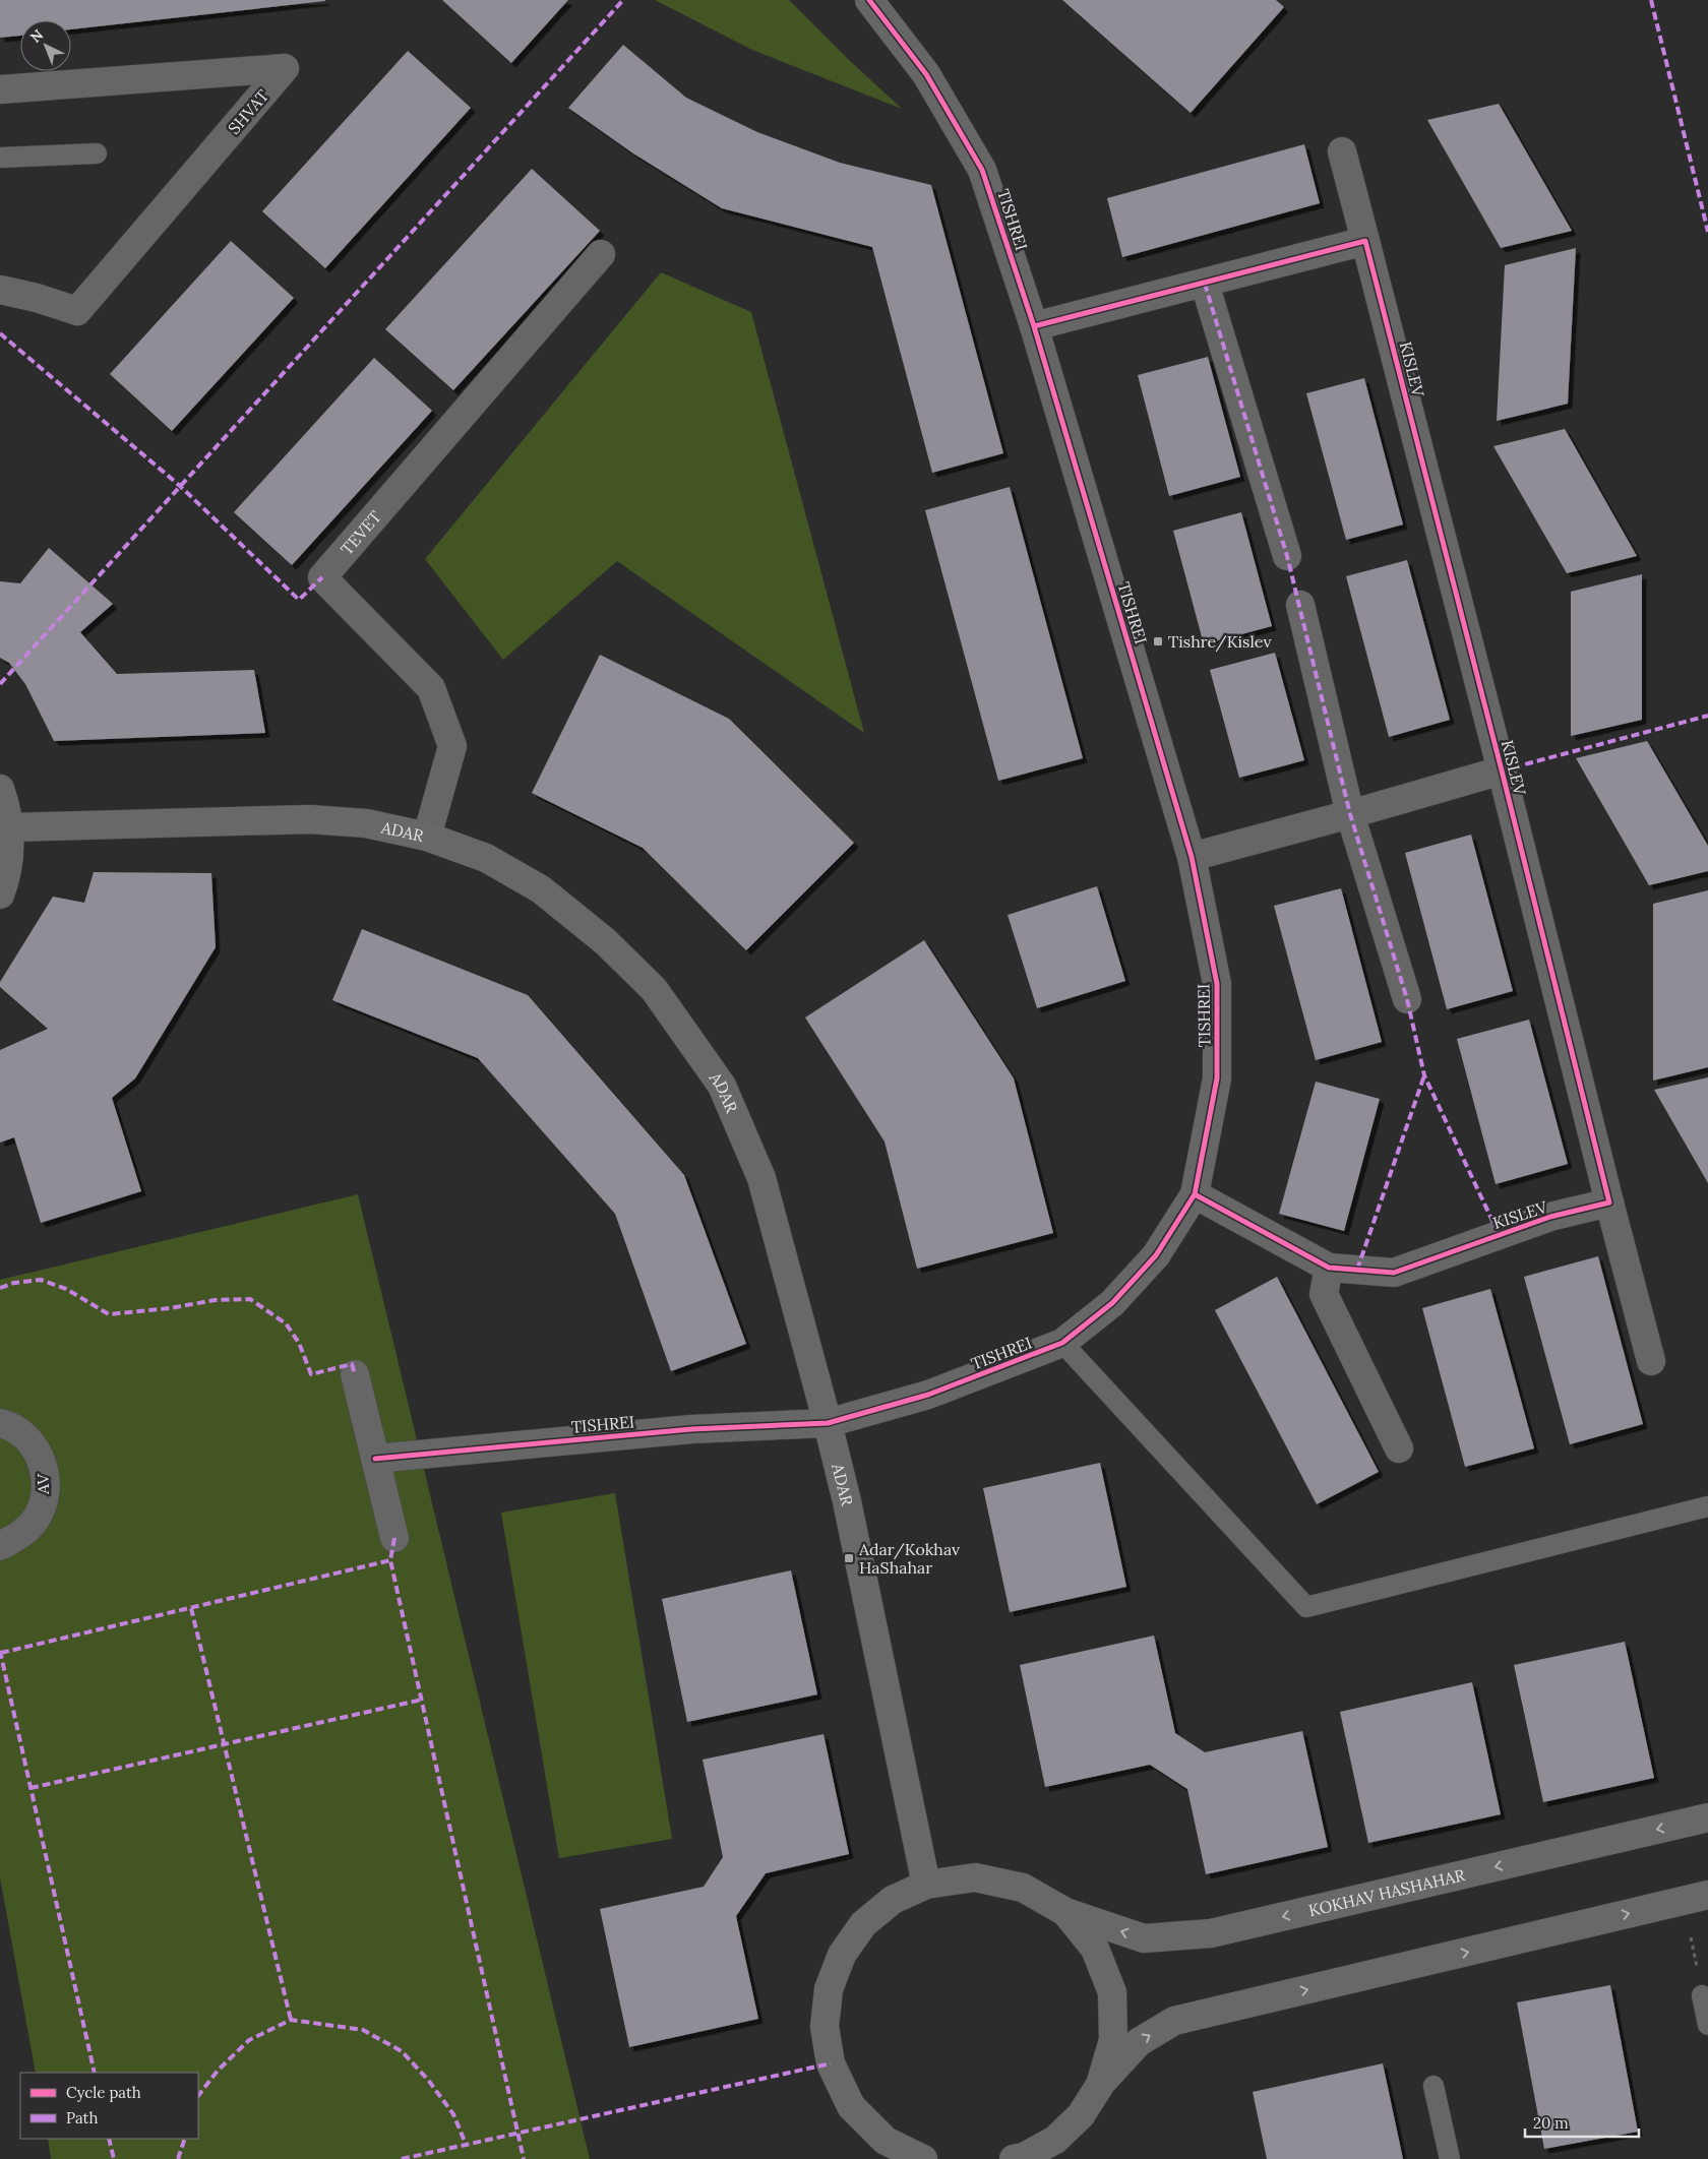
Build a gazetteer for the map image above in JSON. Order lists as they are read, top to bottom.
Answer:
{
  "streets": {
    "street": [
      "SHVAT",
      "TISHREI",
      "KISLEV",
      "TEVET",
      "ADAR",
      "AV",
      "KOKHAV HASHAHAR"
    ]
  },
  "crossings": [
    ["TISHREI", "KISLEV"],
    ["TISHREI", "ADAR"],
    ["TEVET", "ADAR"]
  ],
  "places": {
    "transit": ["Tishre/Kislev", "Adar/Kokhav HaShahar"]
  },
  "legend": ["Cycle path", "Path"],
  "scale_bar": "20 m",
  "north": "top left"
}
